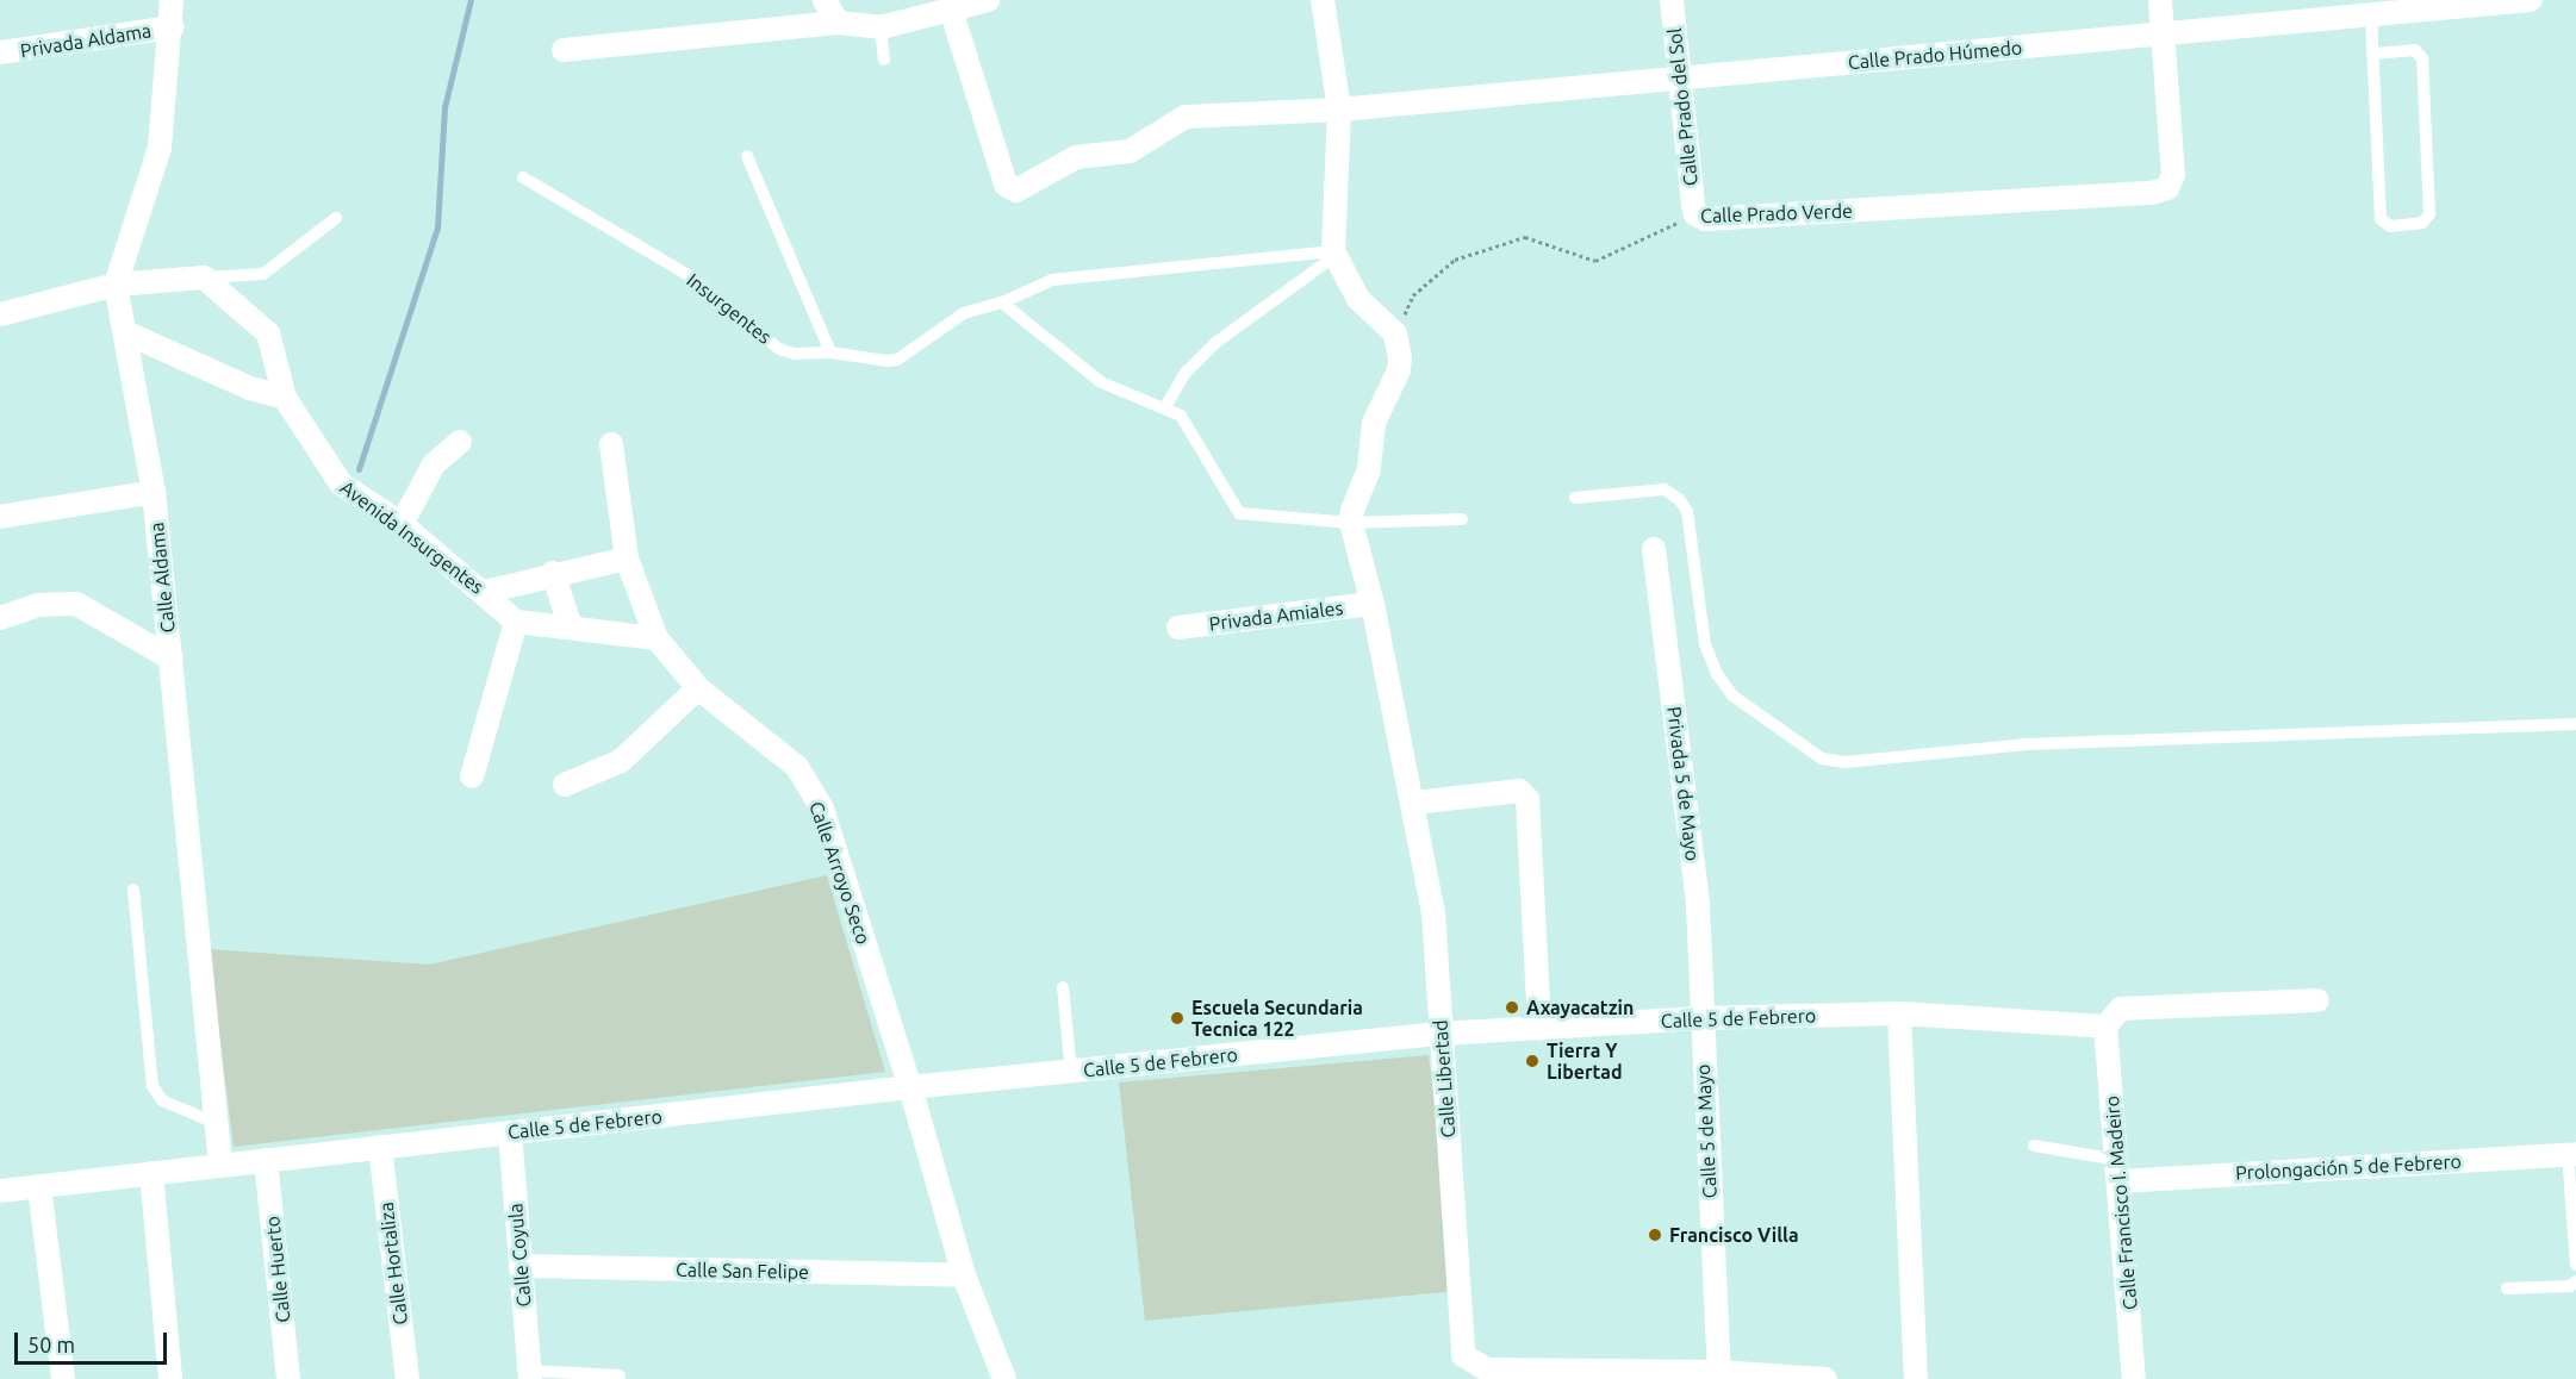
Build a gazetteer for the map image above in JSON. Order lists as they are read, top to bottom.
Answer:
{
  "streets": {
    "street": [
      "Privada Aldama",
      "Calle Prado Húmedo",
      "Calle Prado del Sol",
      "Calle Prado Verde",
      "Avenida Insurgentes",
      "Calle Aldama",
      "Privada Amiales",
      "Privada 5 de Mayo",
      "Calle Arroyo Seco",
      "Calle 5 de Febrero",
      "Calle Libertad",
      "Calle 5 de Mayo",
      "Prolongación 5 de Febrero",
      "Calle Francisco I. Madeiro",
      "Calle Coyula",
      "Calle Hortaliza",
      "Calle Huerto",
      "Calle San Felipe"
    ],
    "lane": ["Insurgentes"]
  },
  "crossings": [
    ["Calle Prado Húmedo", "Calle Prado del Sol"],
    ["Calle Prado Húmedo", "Calle Prado Verde"],
    ["Calle Prado del Sol", "Calle Prado Verde"],
    ["Calle Aldama", "Calle 5 de Febrero"],
    ["Privada Amiales", "Calle Libertad"],
    ["Privada 5 de Mayo", "Calle 5 de Febrero"],
    ["Privada 5 de Mayo", "Calle 5 de Mayo"],
    ["Calle Arroyo Seco", "Calle 5 de Febrero"],
    ["Calle Arroyo Seco", "Calle San Felipe"],
    ["Calle 5 de Febrero", "Calle Libertad"],
    ["Calle 5 de Febrero", "Calle 5 de Mayo"],
    ["Calle 5 de Febrero", "Calle Francisco I. Madeiro"],
    ["Calle 5 de Febrero", "Calle Coyula"],
    ["Calle 5 de Febrero", "Calle Hortaliza"],
    ["Calle 5 de Febrero", "Calle Huerto"],
    ["Calle Libertad", "Calle 5 de Mayo"],
    ["Prolongación 5 de Febrero", "Calle Francisco I. Madeiro"],
    ["Calle Coyula", "Calle San Felipe"]
  ],
  "places": [
    "Axayacatzin",
    "Escuela Secundaria Tecnica 122",
    "Tierra Y Libertad",
    "Francisco Villa"
  ],
  "scale_bar": "50 m"
}
